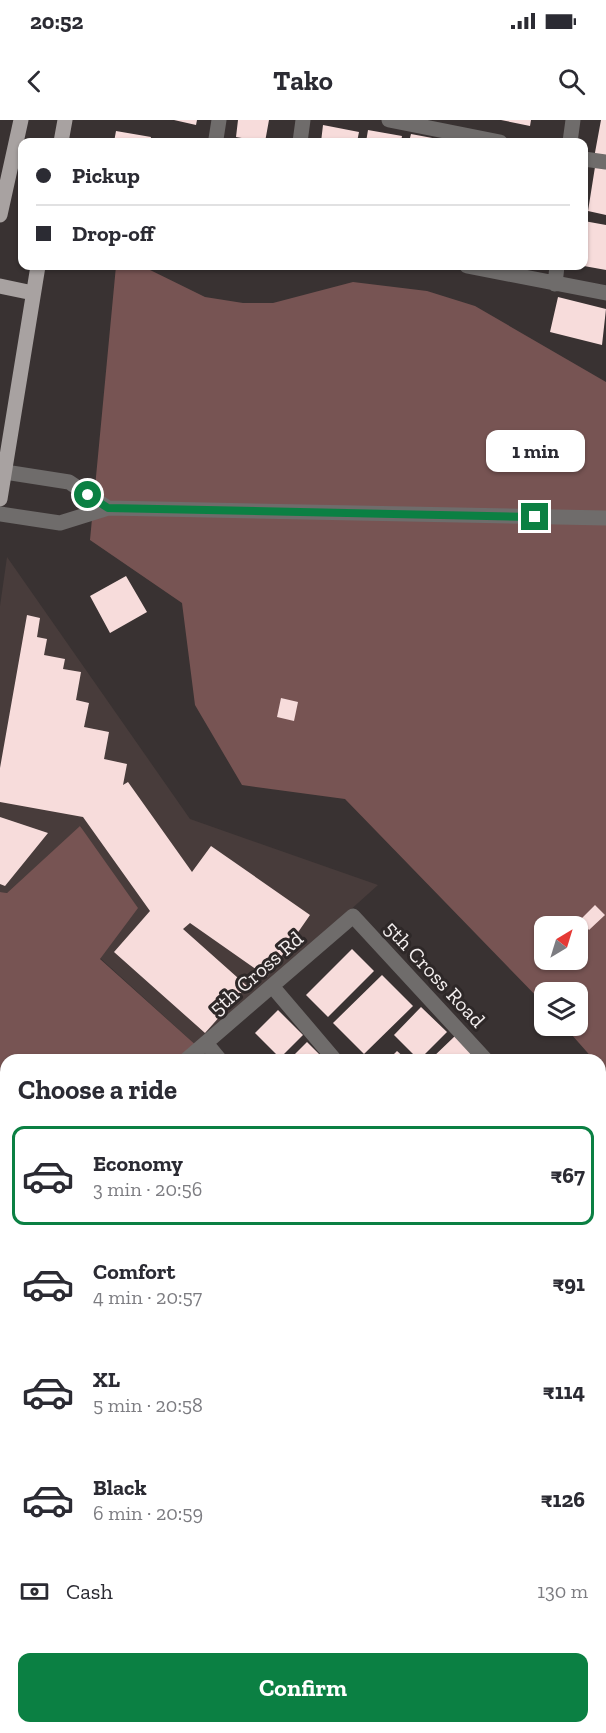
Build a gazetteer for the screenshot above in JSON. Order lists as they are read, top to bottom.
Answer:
{
  "streets": {
    "street": ["5th Cross Rd", "5th Cross Road"]
  },
  "crossings": [
    ["5th Cross Rd", "5th Cross Road"]
  ],
  "north": "top right",
  "page": {
    "status": "20:52",
    "header": "Tako",
    "banner": ["Pickup", "Drop-off"],
    "bubble": "1 min",
    "heading": "Choose a ride",
    "list": [
      {
        "name": "Economy",
        "note": "3 min · 20:56",
        "value": "₹67"
      },
      {
        "name": "Comfort",
        "note": "4 min · 20:57",
        "value": "₹91"
      },
      {
        "name": "XL",
        "note": "5 min · 20:58",
        "value": "₹114"
      },
      {
        "name": "Black",
        "note": "6 min · 20:59",
        "value": "₹126"
      }
    ],
    "pay": ["Cash", "130 m"],
    "buttons": "Confirm"
  }
}
